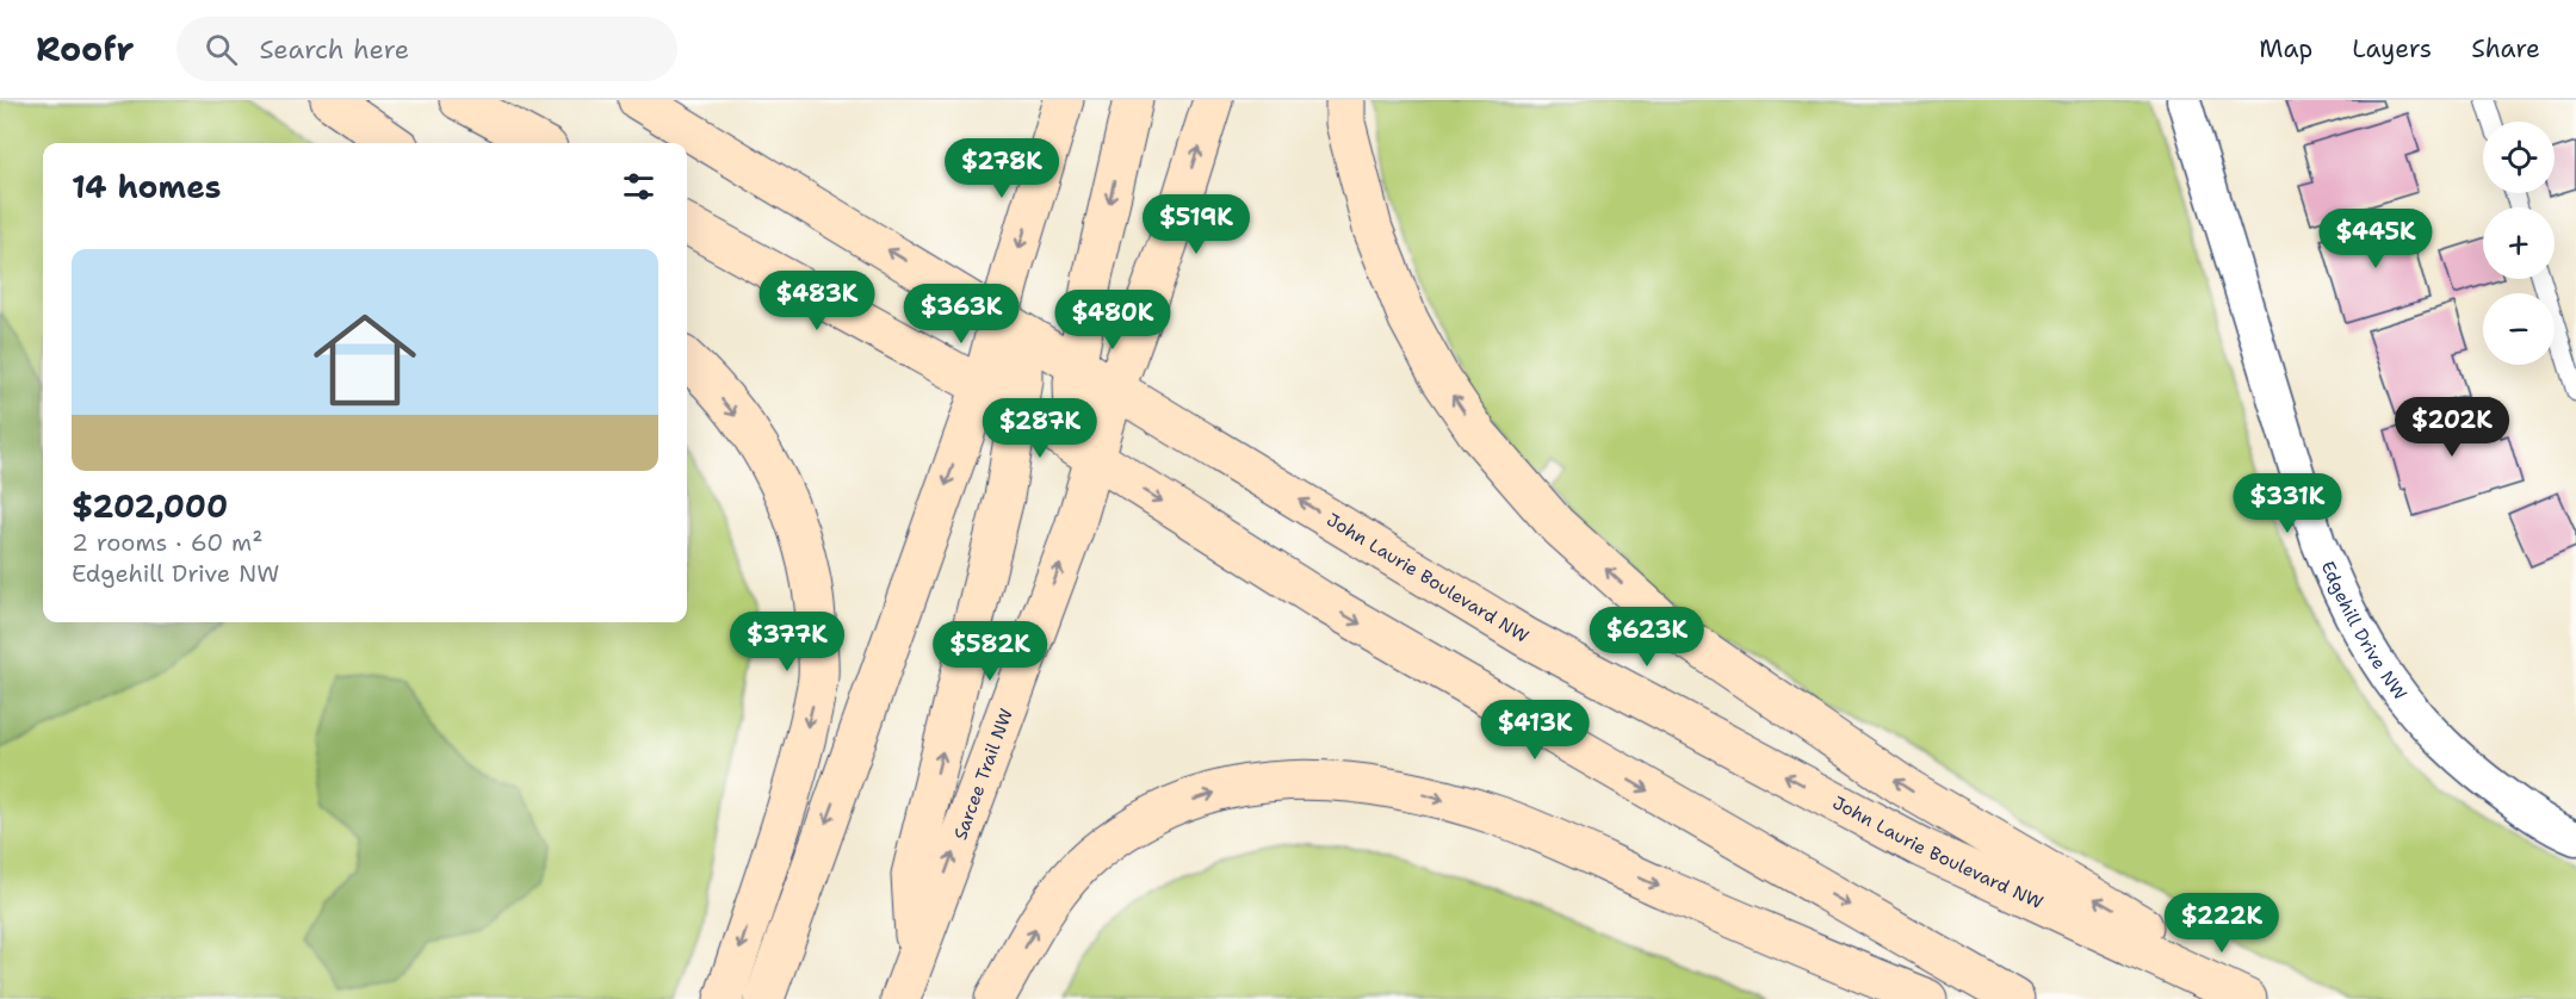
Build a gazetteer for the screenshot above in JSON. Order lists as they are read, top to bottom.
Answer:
{
  "streets": {
    "main road": ["John Laurie Boulevard NW", "Sarcee Trail NW"],
    "street": ["Edgehill Drive NW"]
  },
  "crossings": [
    ["John Laurie Boulevard NW", "Sarcee Trail NW"]
  ],
  "page": {
    "header": "Roofr",
    "search": "Search here",
    "nav": ["Map", "Layers", "Share"],
    "map_buttons": ["+", "−"],
    "price": [
      "$278K",
      "$519K",
      "$445K",
      "$483K",
      "$363K",
      "$480K",
      "$202K",
      "$287K",
      "$331K",
      "$623K",
      "$377K",
      "$582K",
      "$413K",
      "$222K"
    ],
    "heading": "14 homes",
    "list": [
      {
        "name": "$202,000",
        "note": "2 rooms · 60 m² · Edgehill Drive NW"
      }
    ]
  }
}
